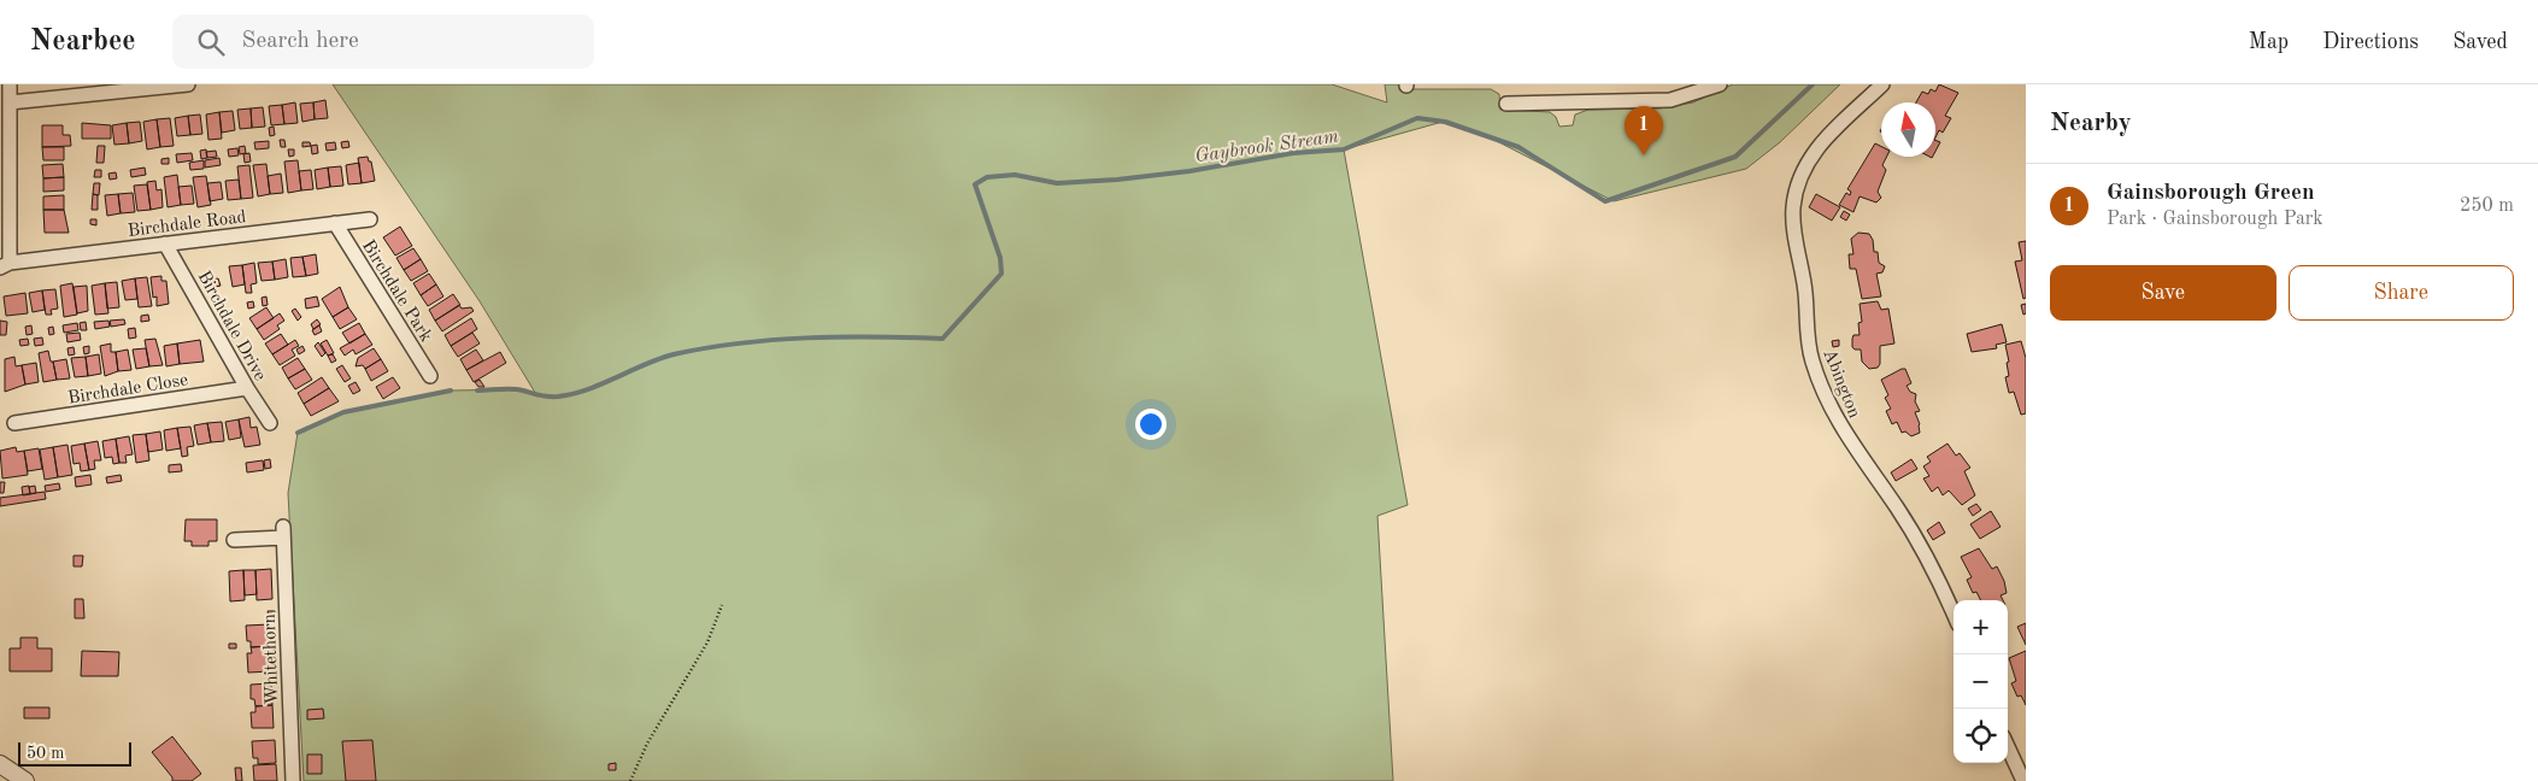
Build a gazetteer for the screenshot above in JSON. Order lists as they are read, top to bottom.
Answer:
{
  "streets": {
    "street": [
      "Birchdale Road",
      "Birchdale Park",
      "Birchdale Drive",
      "Abington",
      "Birchdale Close",
      "Whitethorn"
    ]
  },
  "crossings": [
    ["Birchdale Road", "Birchdale Park"],
    ["Birchdale Road", "Birchdale Drive"],
    ["Birchdale Drive", "Birchdale Close"]
  ],
  "water": ["Gaybrook Stream"],
  "scale_bar": "50 m",
  "north": "top",
  "page": {
    "header": "Nearbee",
    "search": "Search here",
    "nav": ["Map", "Directions", "Saved"],
    "heading": "Nearby",
    "pins": "1",
    "list": [
      {
        "mark": "1",
        "name": "Gainsborough Green",
        "note": "Park · Gainsborough Park",
        "value": "250 m"
      }
    ],
    "buttons": ["Save", "Share"],
    "map_buttons": ["+", "−"],
    "scale": "50 m"
  }
}
